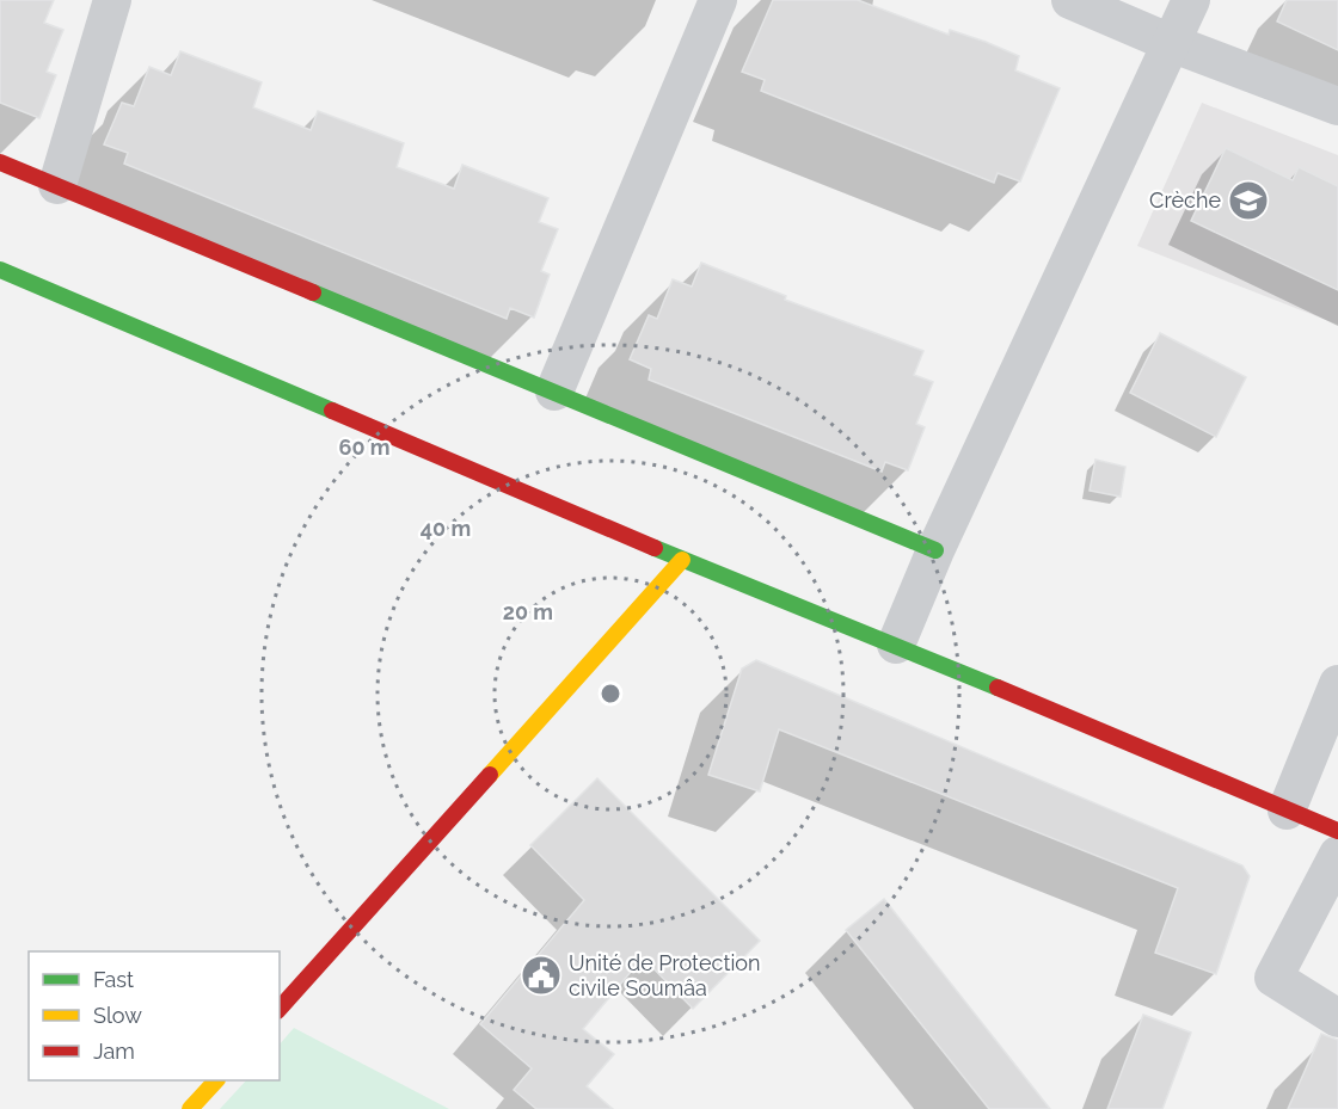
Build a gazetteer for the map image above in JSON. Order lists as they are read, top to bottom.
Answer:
{
  "places": {
    "school or university": ["Crèche"],
    "public building": ["Unité de Protection civile Soumâa"]
  },
  "legend": ["Fast", "Slow", "Jam"],
  "rings": ["60 m", "40 m", "20 m"]
}
